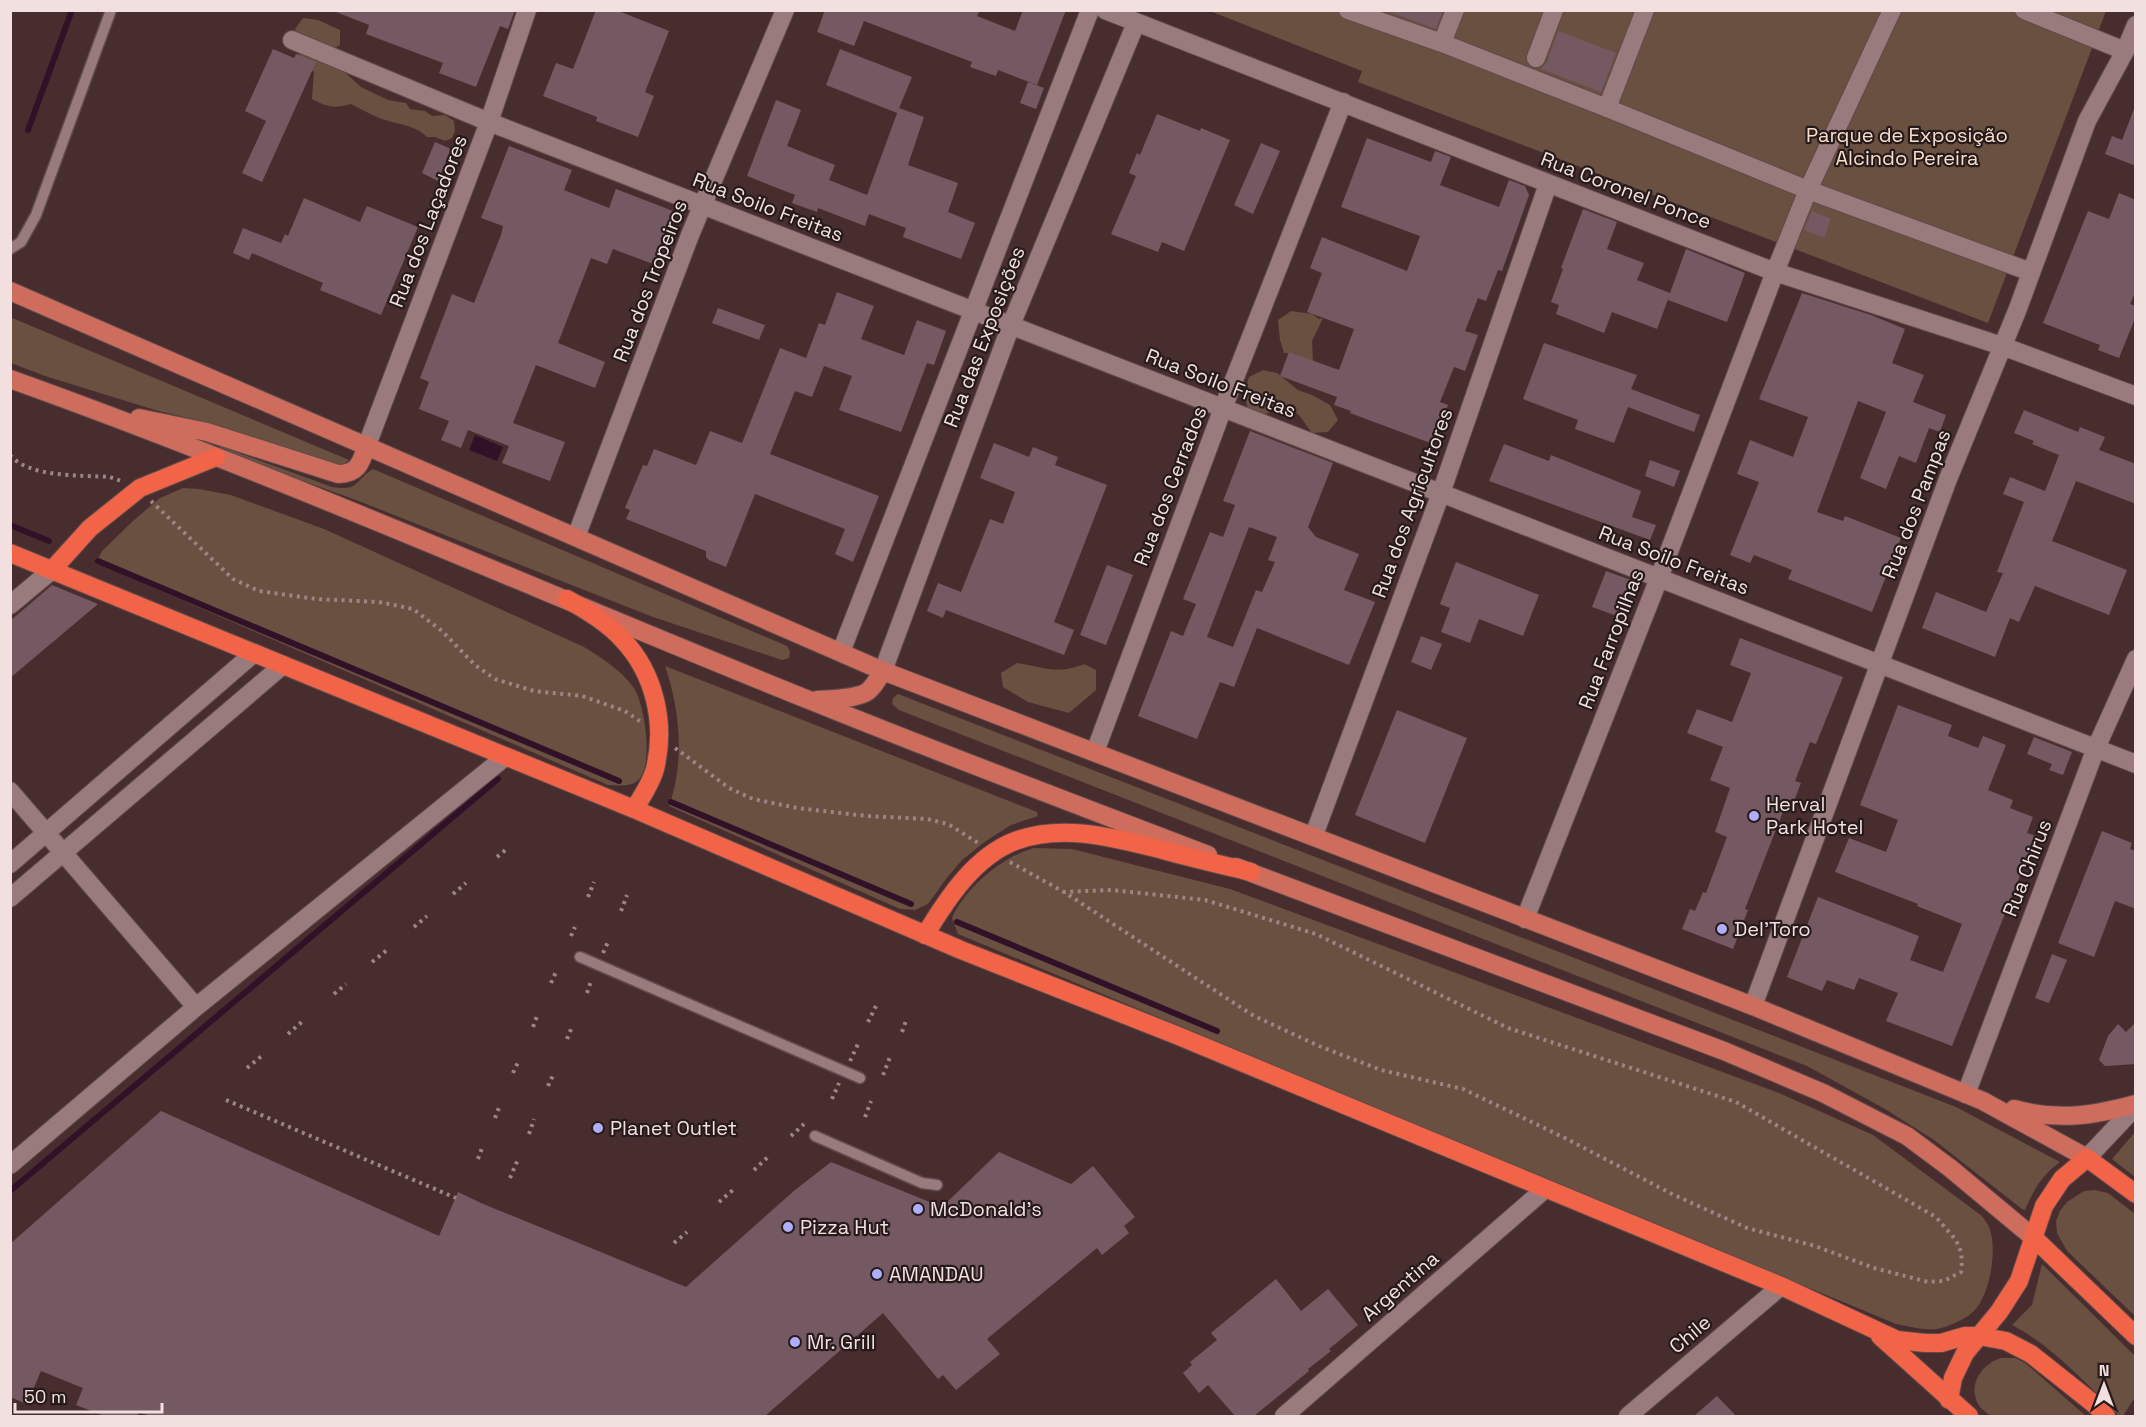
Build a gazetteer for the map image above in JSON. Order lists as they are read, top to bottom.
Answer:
{
  "streets": {
    "street": [
      "Rua Coronel Ponce",
      "Rua Soilo Freitas",
      "Rua dos Laçadores",
      "Rua dos Tropeiros",
      "Rua das Exposições",
      "Rua dos Cerrados",
      "Rua dos Agricultores",
      "Rua dos Pampas",
      "Rua Farropilhas",
      "Rua Chirus",
      "Argentina",
      "Chile"
    ]
  },
  "crossings": [
    ["Rua Coronel Ponce", "Rua das Exposições"],
    ["Rua Coronel Ponce", "Rua dos Cerrados"],
    ["Rua Coronel Ponce", "Rua dos Agricultores"],
    ["Rua Coronel Ponce", "Rua dos Pampas"],
    ["Rua Coronel Ponce", "Rua Farropilhas"],
    ["Rua Soilo Freitas", "Rua dos Laçadores"],
    ["Rua Soilo Freitas", "Rua dos Tropeiros"],
    ["Rua Soilo Freitas", "Rua das Exposições"],
    ["Rua Soilo Freitas", "Rua dos Cerrados"],
    ["Rua Soilo Freitas", "Rua dos Agricultores"],
    ["Rua Soilo Freitas", "Rua dos Pampas"],
    ["Rua Soilo Freitas", "Rua Farropilhas"],
    ["Rua Soilo Freitas", "Rua Chirus"]
  ],
  "parks": ["Parque de Exposição Alcindo Pereira"],
  "places": [
    "Herval Park Hotel",
    "Del'Toro",
    "Planet Outlet",
    "McDonald's",
    "Pizza Hut",
    "AMANDAU",
    "Mr. Grill"
  ],
  "scale_bar": "50 m",
  "north": "top"
}
